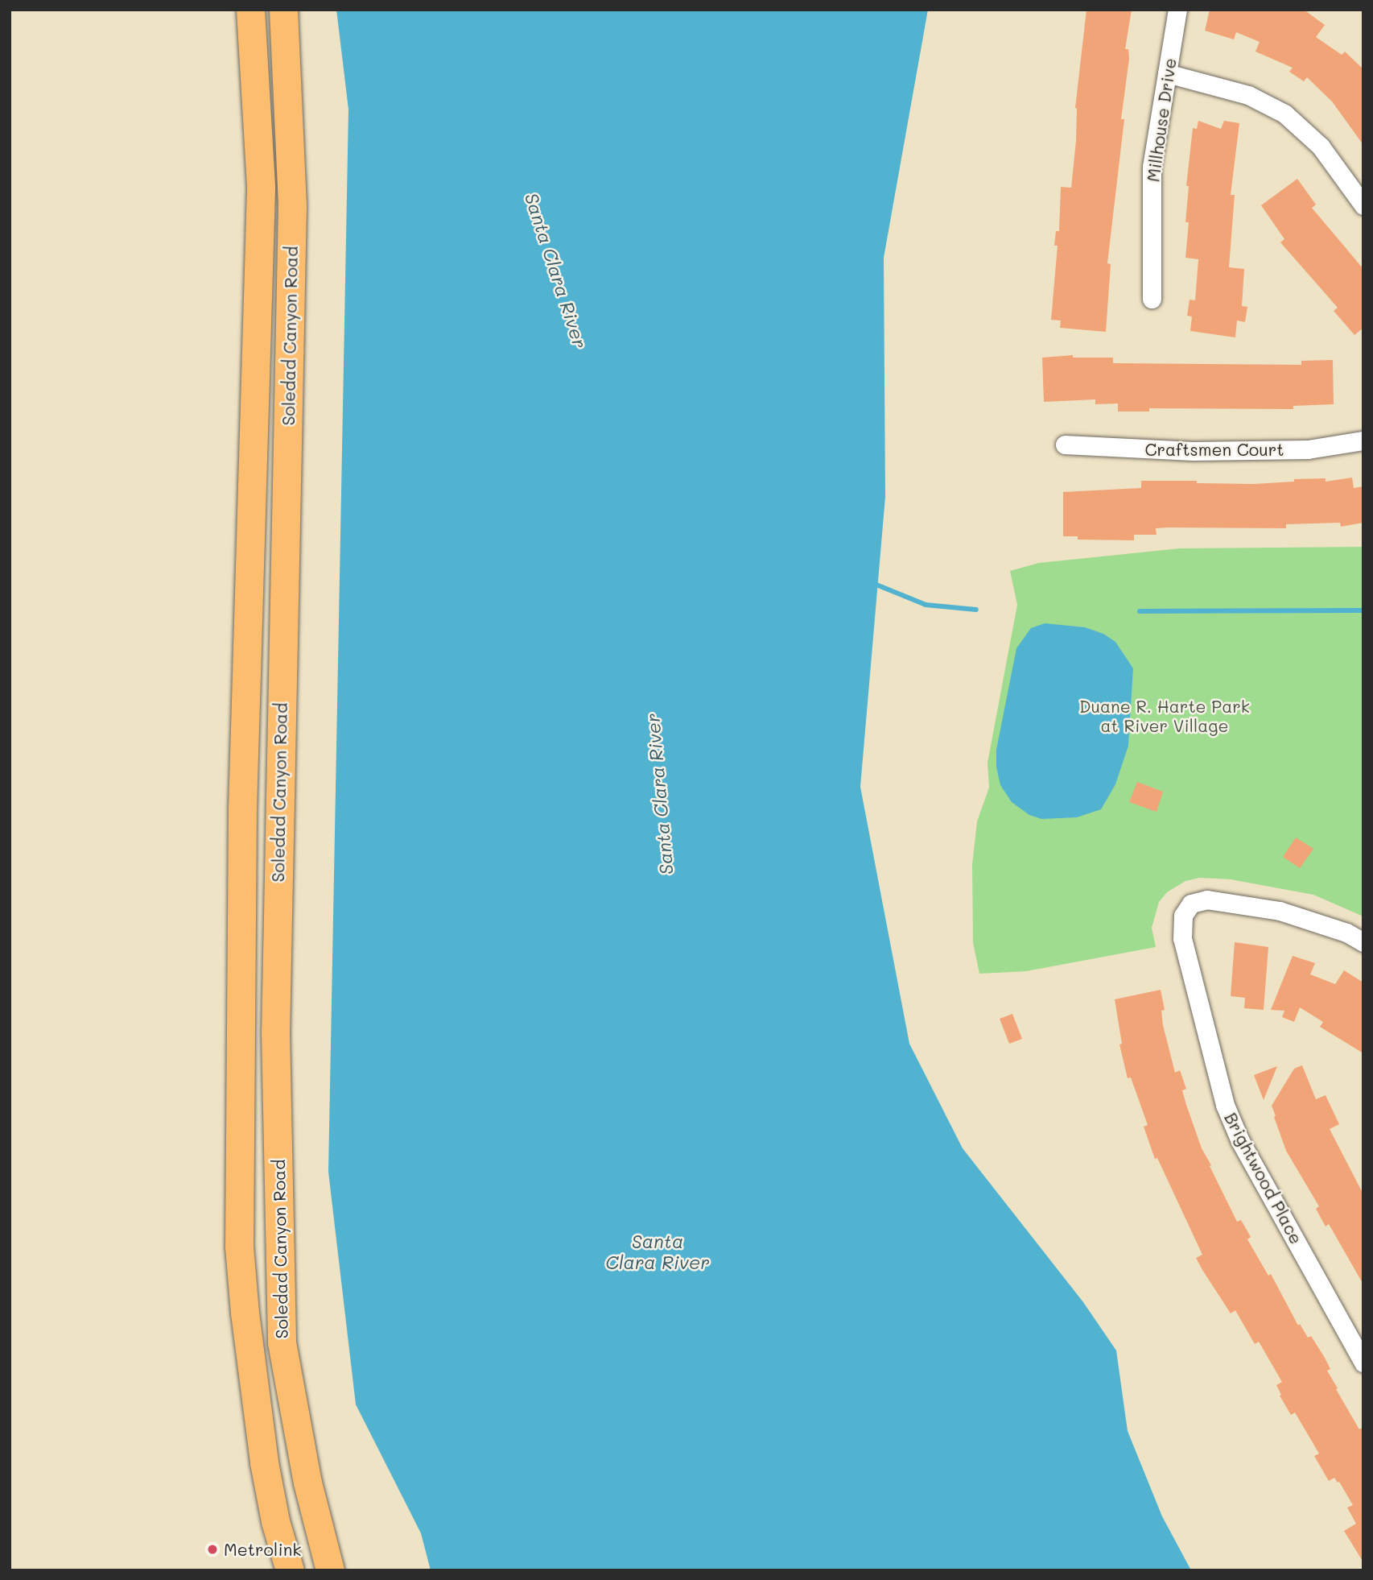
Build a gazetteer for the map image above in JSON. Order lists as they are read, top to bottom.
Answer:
{
  "streets": {
    "main road": ["Soledad Canyon Road"],
    "street": ["Millhouse Drive", "Craftsmen Court", "Brightwood Place"]
  },
  "water": ["Santa Clara River"],
  "parks": ["Duane R. Harte Park at River Village"],
  "places": ["Metrolink"]
}
